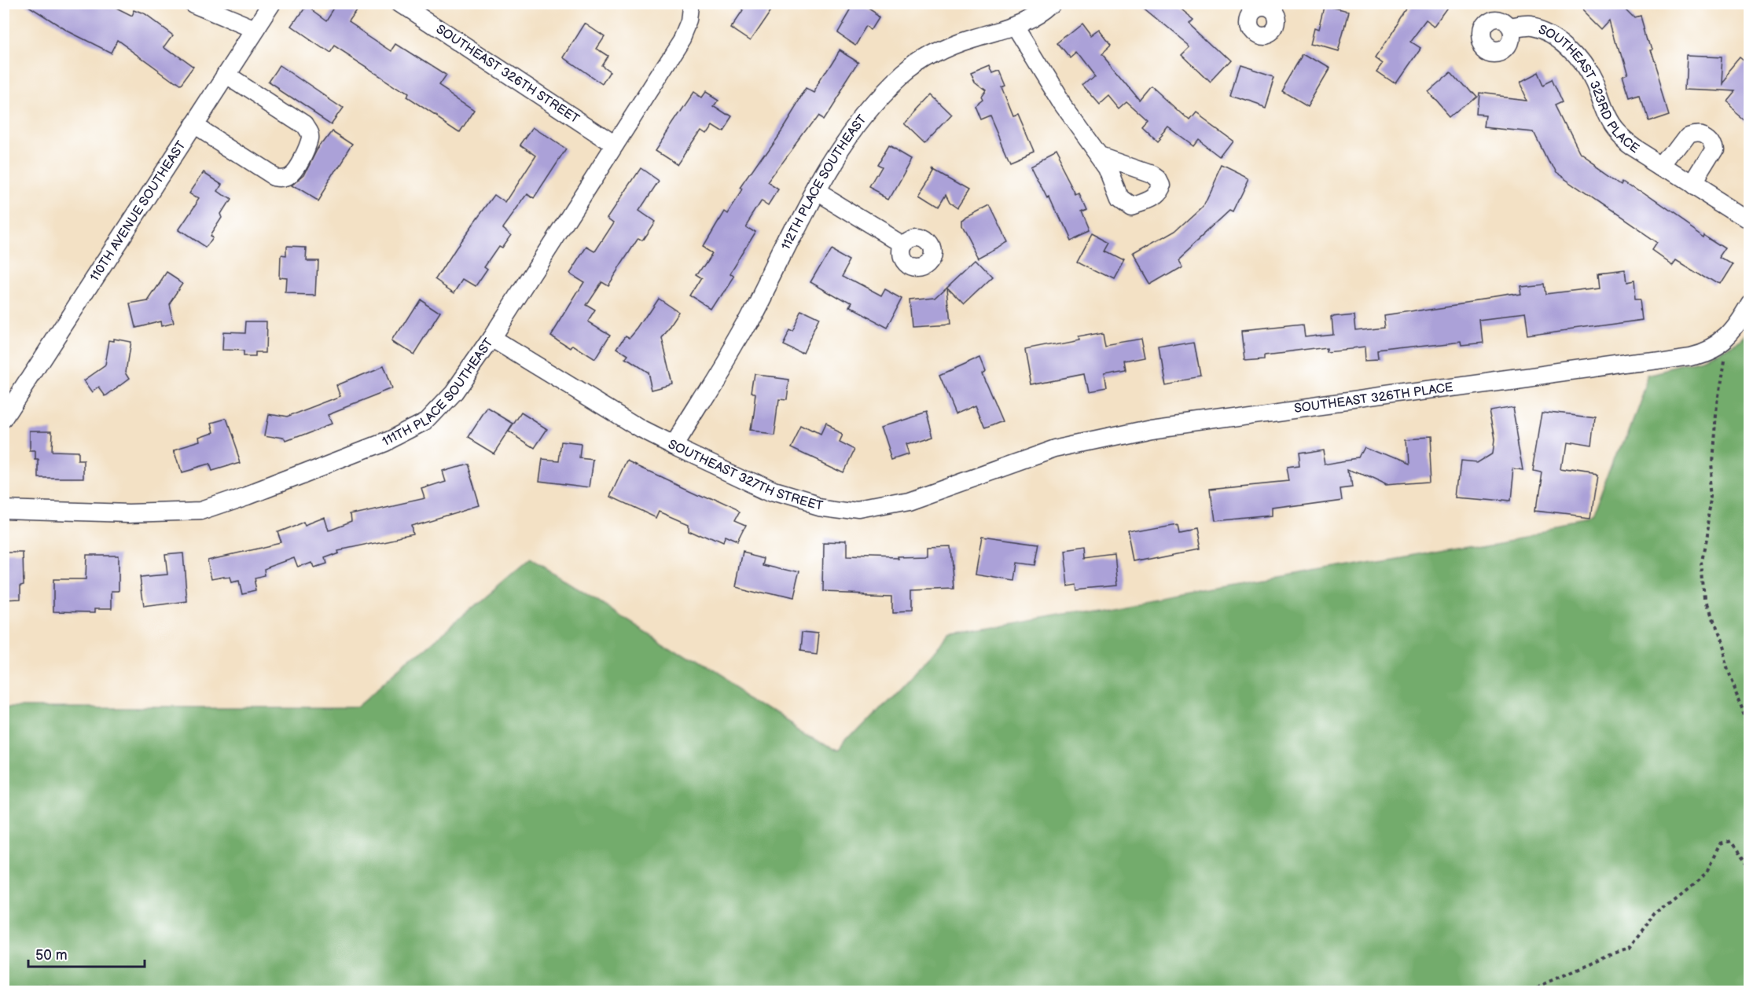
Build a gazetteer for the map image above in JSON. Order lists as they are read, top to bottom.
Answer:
{
  "streets": {
    "street": [
      "SOUTHEAST 326TH STREET",
      "SOUTHEAST 323RD PLACE",
      "112TH PLACE SOUTHEAST",
      "110TH AVENUE SOUTHEAST",
      "111TH PLACE SOUTHEAST",
      "SOUTHEAST 326TH PLACE",
      "SOUTHEAST 327TH STREET"
    ]
  },
  "crossings": [
    ["SOUTHEAST 326TH STREET", "111TH PLACE SOUTHEAST"],
    ["112TH PLACE SOUTHEAST", "SOUTHEAST 327TH STREET"],
    ["111TH PLACE SOUTHEAST", "SOUTHEAST 327TH STREET"],
    ["SOUTHEAST 326TH PLACE", "SOUTHEAST 327TH STREET"]
  ],
  "scale_bar": "50 m"
}
